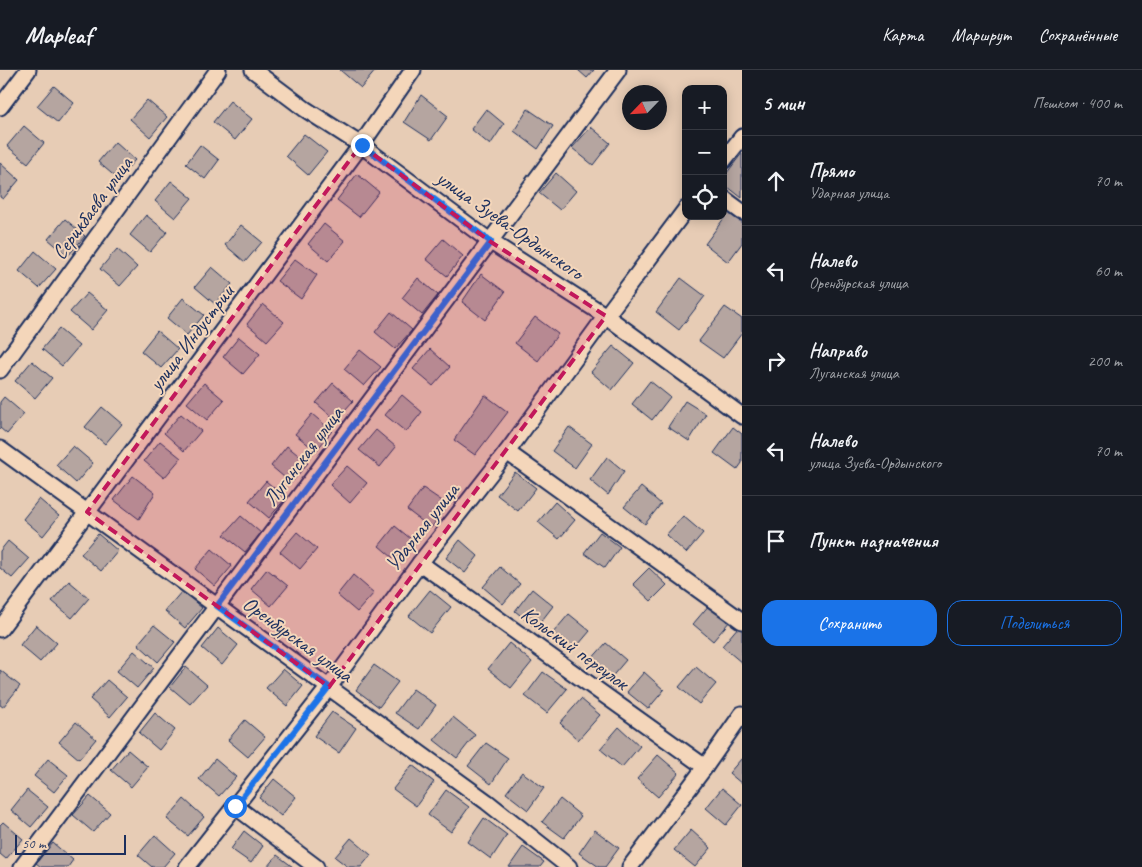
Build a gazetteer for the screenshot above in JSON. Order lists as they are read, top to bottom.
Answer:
{
  "streets": {
    "street": [
      "Серикбаева улица",
      "улица Зуева-Ордынского",
      "улица Индустрии",
      "Луганская улица",
      "Ударная улица",
      "Оренбурская улица",
      "Кольский переулок"
    ]
  },
  "crossings": [
    ["улица Зуева-Ордынского", "улица Индустрии"],
    ["улица Зуева-Ордынского", "Луганская улица"],
    ["улица Зуева-Ордынского", "Ударная улица"],
    ["улица Индустрии", "Оренбурская улица"],
    ["Луганская улица", "Оренбурская улица"],
    ["Ударная улица", "Оренбурская улица"],
    ["Ударная улица", "Кольский переулок"]
  ],
  "scale_bar": "50 m",
  "north": "bottom left",
  "page": {
    "header": "Mapleaf",
    "nav": ["Карта", "Маршрут", "Сохранённые"],
    "heading": ["5 мин", "Пешком · 400 m"],
    "map_buttons": ["+", "−"],
    "list": [
      ["Прямо", "Ударная улица", "70 m"],
      ["Налево", "Оренбурская улица", "60 m"],
      ["Направо", "Луганская улица", "200 m"],
      ["Налево", "улица Зуева-Ордынского", "70 m"],
      "Пункт назначения"
    ],
    "buttons": ["Сохранить", "Поделиться"],
    "scale": "50 m"
  }
}
